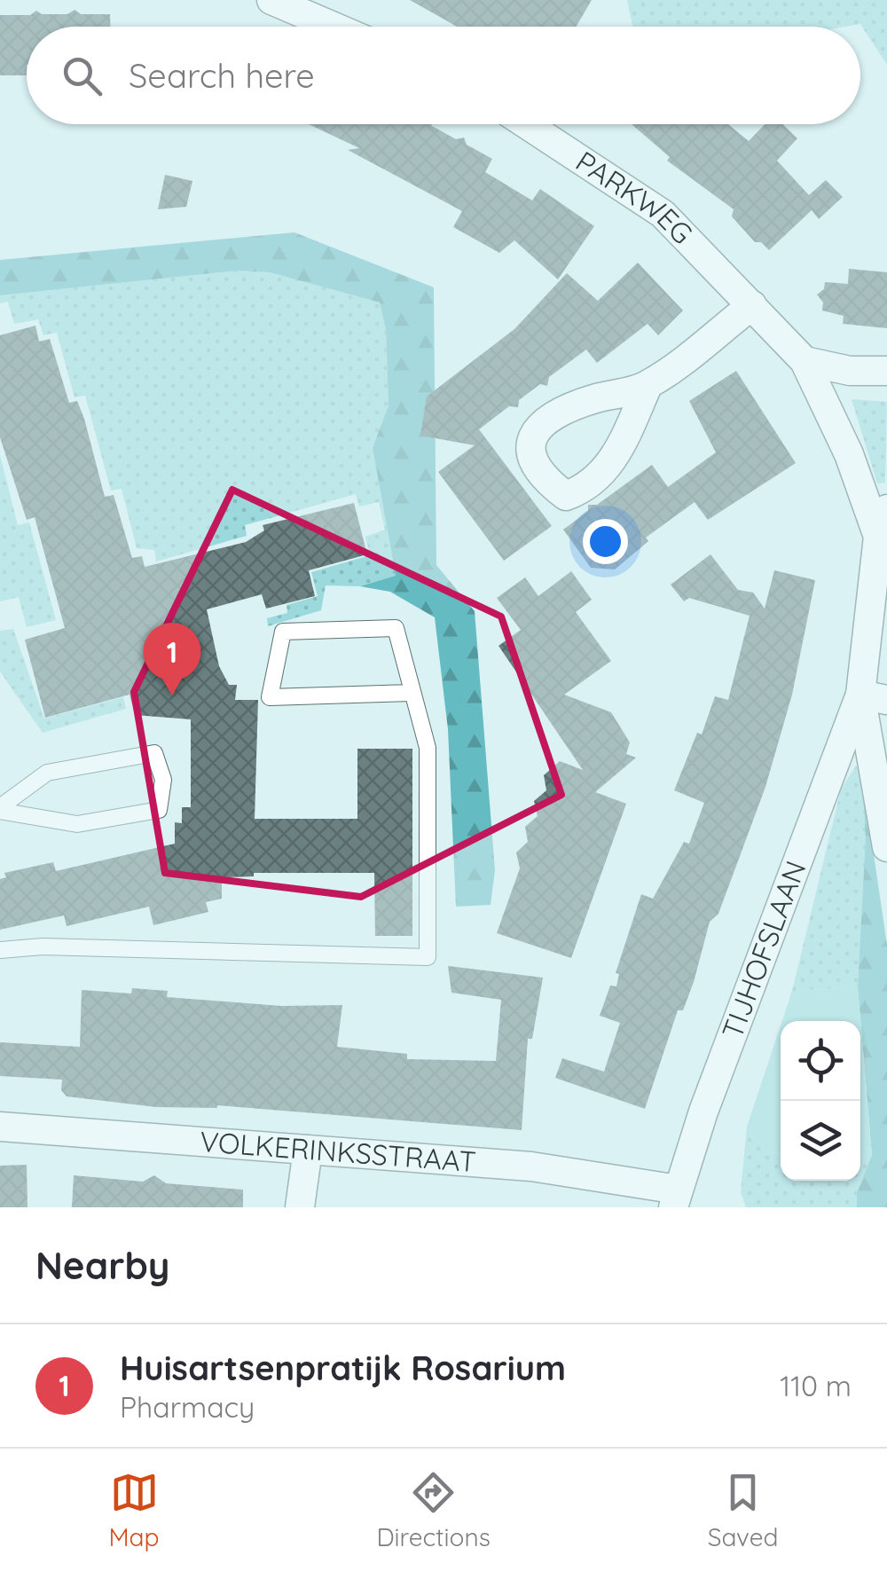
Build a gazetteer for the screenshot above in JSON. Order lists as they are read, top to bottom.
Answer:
{
  "streets": {
    "street": ["PARKWEG", "TIJHOFSLAAN", "VOLKERINKSSTRAAT"]
  },
  "crossings": [
    ["PARKWEG", "TIJHOFSLAAN"],
    ["TIJHOFSLAAN", "VOLKERINKSSTRAAT"]
  ],
  "page": {
    "search": "Search here",
    "pins": "1",
    "heading": "Nearby",
    "list": [
      {
        "mark": "1",
        "name": "Huisartsenpratijk Rosarium",
        "note": "Pharmacy",
        "value": "110 m"
      }
    ],
    "nav": ["Map", "Directions", "Saved"]
  }
}
